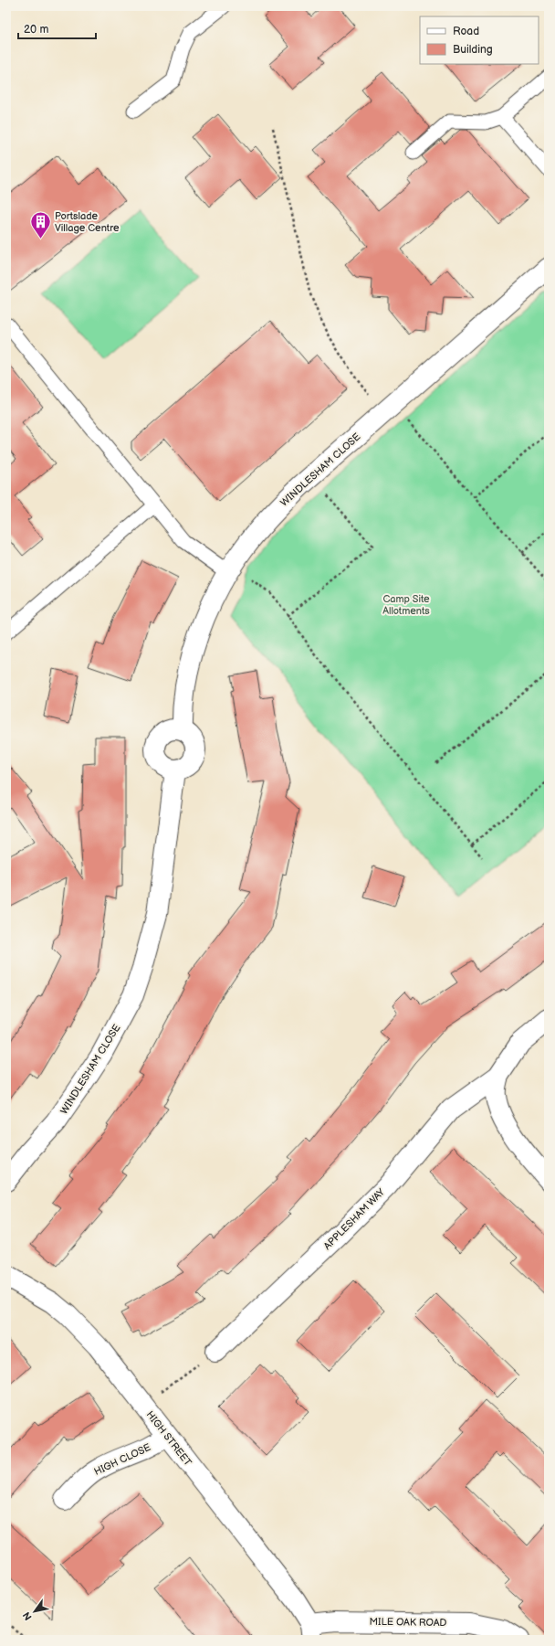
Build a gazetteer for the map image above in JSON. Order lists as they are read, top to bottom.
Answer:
{
  "streets": {
    "street": [
      "WINDLESHAM CLOSE",
      "APPLESHAM WAY",
      "HIGH STREET",
      "HIGH CLOSE",
      "MILE OAK ROAD"
    ]
  },
  "crossings": [
    ["HIGH STREET", "HIGH CLOSE"],
    ["HIGH STREET", "MILE OAK ROAD"]
  ],
  "parks": ["Camp Site Allotments"],
  "places": {
    "building": ["Portslade Village Centre"]
  },
  "legend": ["Road", "Building"],
  "scale_bar": "20 m",
  "north": "bottom left"
}
